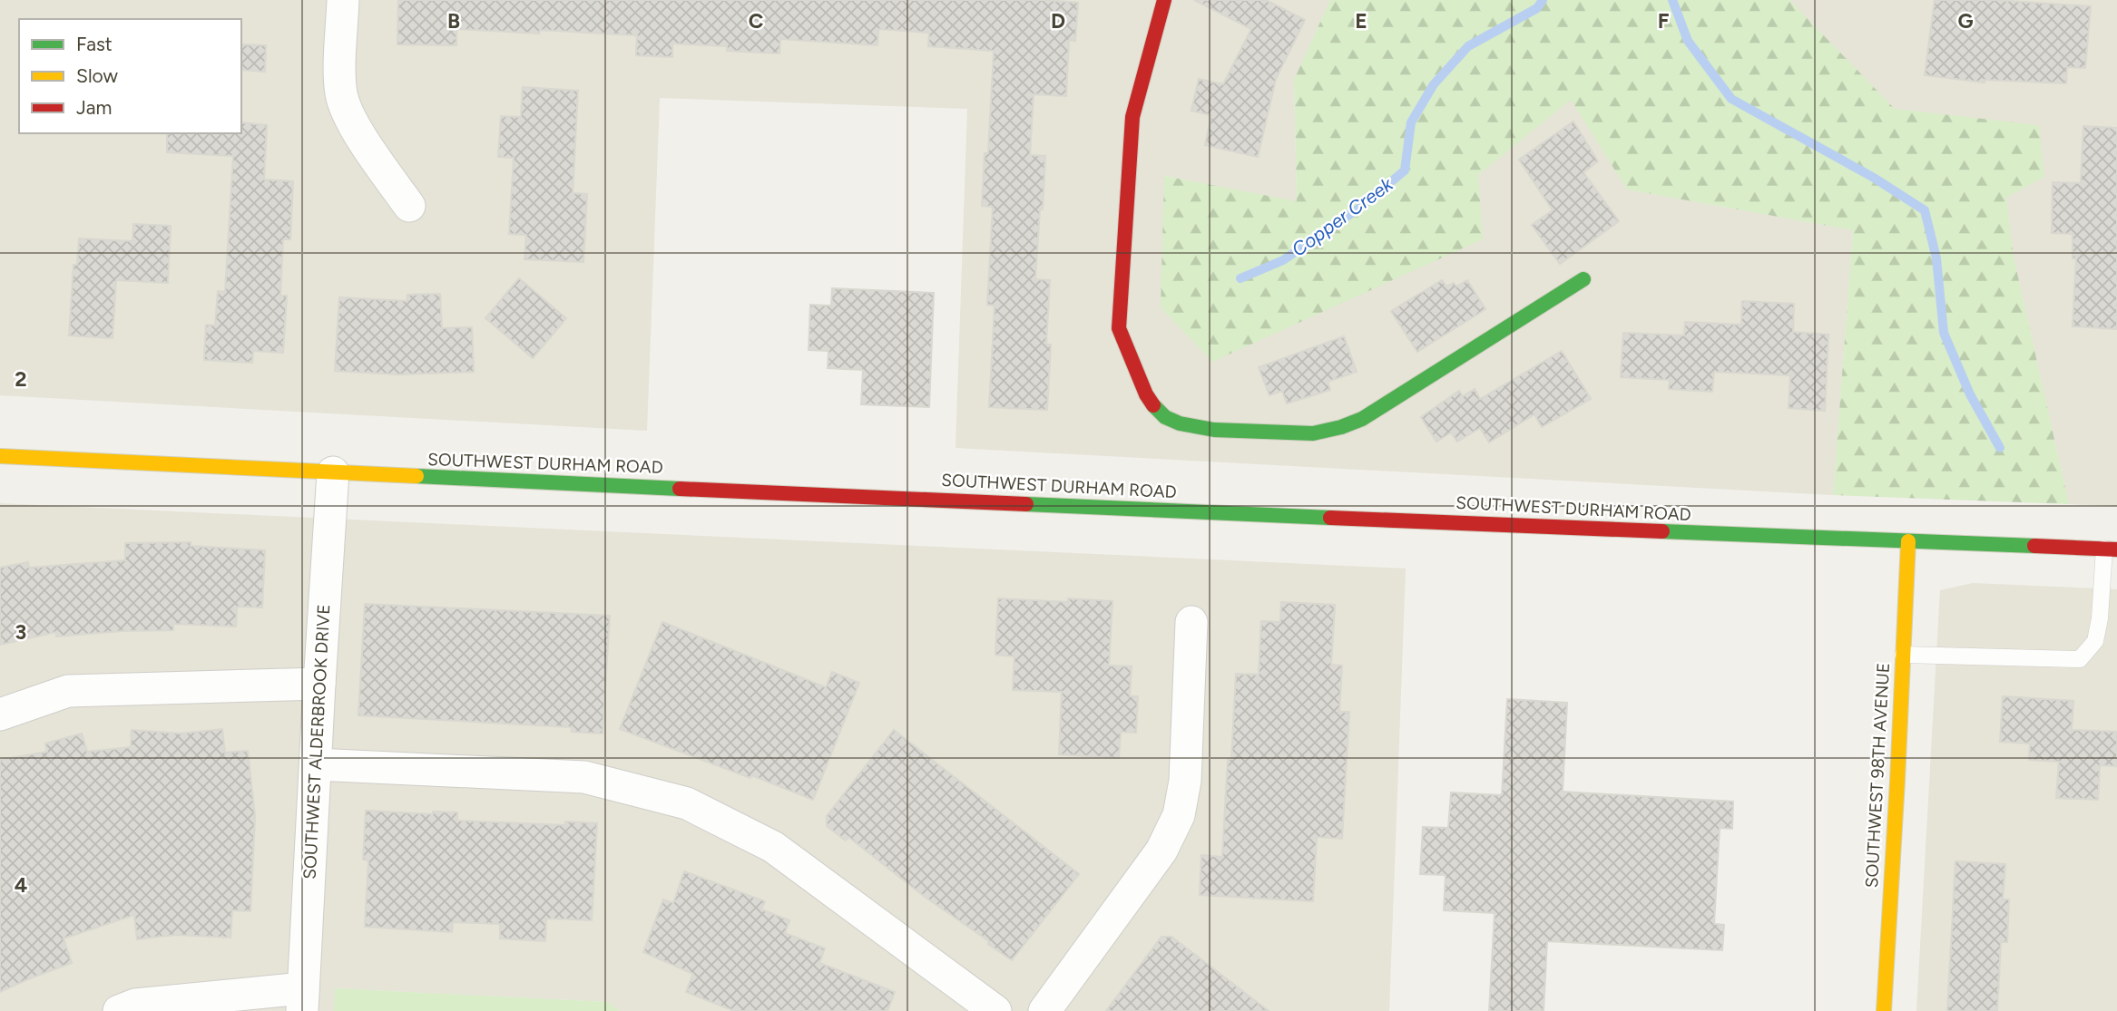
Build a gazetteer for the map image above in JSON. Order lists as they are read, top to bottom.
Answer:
{
  "streets": {
    "main road": ["SOUTHWEST DURHAM ROAD", "SOUTHWEST 98TH AVENUE"],
    "street": ["SOUTHWEST ALDERBROOK DRIVE"]
  },
  "crossings": [
    ["SOUTHWEST DURHAM ROAD", "SOUTHWEST ALDERBROOK DRIVE"],
    ["SOUTHWEST DURHAM ROAD", "SOUTHWEST 98TH AVENUE"]
  ],
  "water": ["Copper Creek"],
  "legend": ["Fast", "Slow", "Jam"],
  "grid": {
    "columns": [
      "B",
      "C",
      "D",
      "E",
      "F",
      "G"
    ],
    "rows": ["2", "3", "4"]
  }
}
